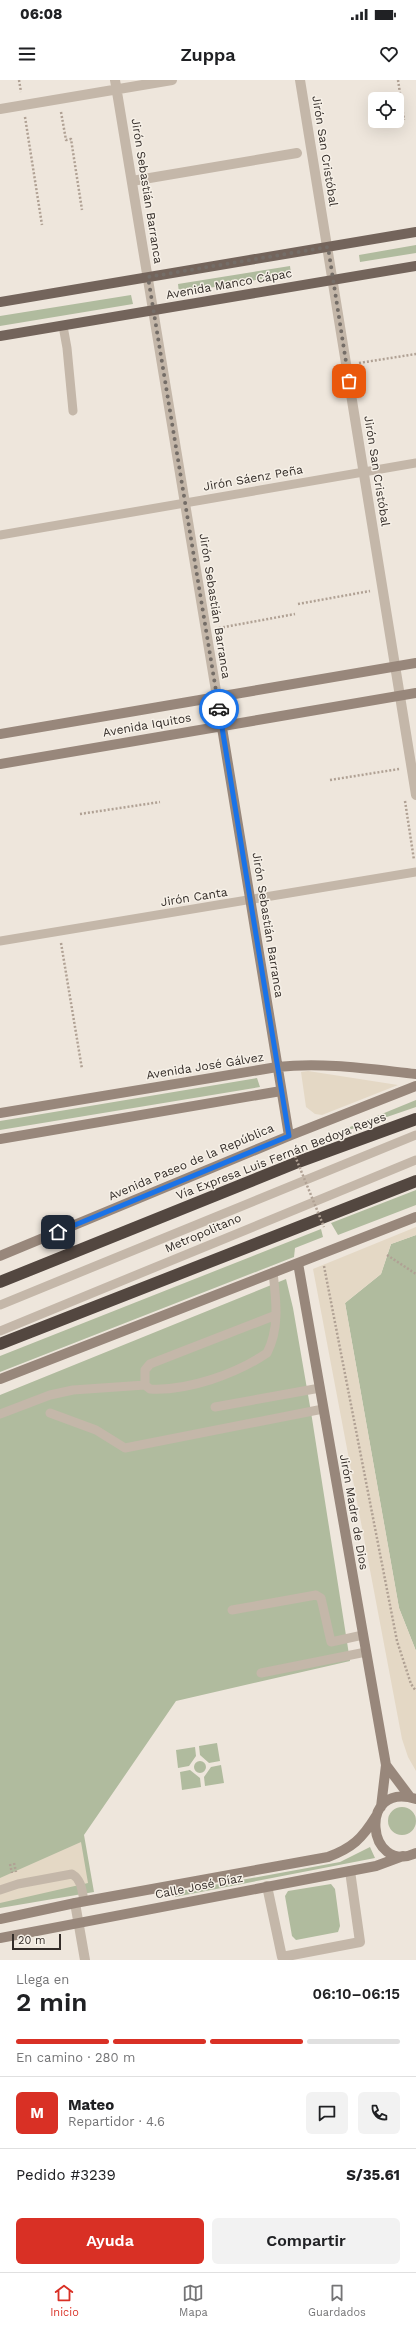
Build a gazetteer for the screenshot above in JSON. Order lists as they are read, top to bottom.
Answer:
{
  "streets": {
    "highway": ["Vía Expresa Luis Fernán Bedoya Reyes"],
    "main road": ["Avenida Manco Cápac"],
    "street": [
      "Jirón San Cristóbal",
      "Jirón Sebastián Barranca",
      "Avenida Iquitos",
      "Avenida José Gálvez",
      "Avenida Paseo de la República",
      "Jirón Madre de Dios",
      "Calle José Díaz"
    ],
    "lane": ["Jirón Sáenz Peña", "Jirón Canta", "Metropolitano"]
  },
  "crossings": [
    ["Jirón San Cristóbal", "Avenida Manco Cápac"],
    ["Jirón San Cristóbal", "Jirón Sáenz Peña"],
    ["Jirón San Cristóbal", "Avenida Iquitos"],
    ["Jirón Sebastián Barranca", "Avenida Manco Cápac"],
    ["Jirón Sebastián Barranca", "Jirón Sáenz Peña"],
    ["Jirón Sebastián Barranca", "Avenida Iquitos"],
    ["Jirón Sebastián Barranca", "Jirón Canta"],
    ["Jirón Sebastián Barranca", "Avenida José Gálvez"],
    ["Jirón Sebastián Barranca", "Avenida Paseo de la República"],
    ["Jirón Madre de Dios", "Calle José Díaz"]
  ],
  "scale_bar": "20 m",
  "page": {
    "status": "06:08",
    "header": "Zuppa",
    "scale": "20 m",
    "heading": ["2 min", "Llega en", "06:10–06:15"],
    "panel": [
      "Mateo",
      "Repartidor · 4.6",
      "Pedido #3239",
      "S/35.61"
    ],
    "bar": "En camino · 280 m",
    "round": "M",
    "buttons": ["Ayuda", "Compartir"],
    "tabs": ["Inicio", "Mapa", "Guardados"]
  }
}
